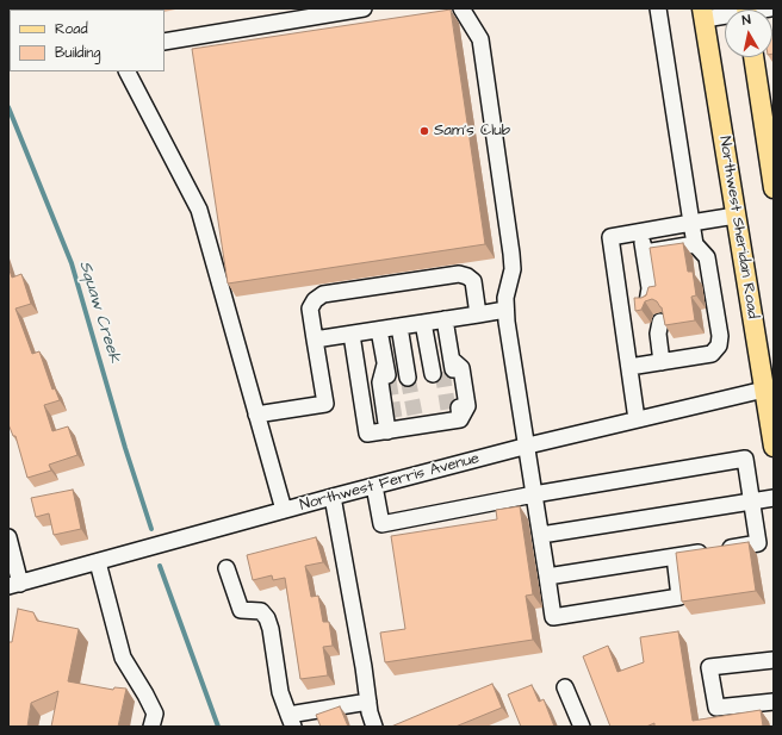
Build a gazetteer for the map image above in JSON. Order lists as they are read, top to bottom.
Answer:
{
  "streets": {
    "main road": ["Northwest Sheridan Road"],
    "street": ["Northwest Ferris Avenue"]
  },
  "crossings": [
    ["Northwest Sheridan Road", "Northwest Ferris Avenue"]
  ],
  "water": ["Squaw Creek"],
  "places": ["Sam's Club"],
  "legend": ["Road", "Building"],
  "north": "top"
}
